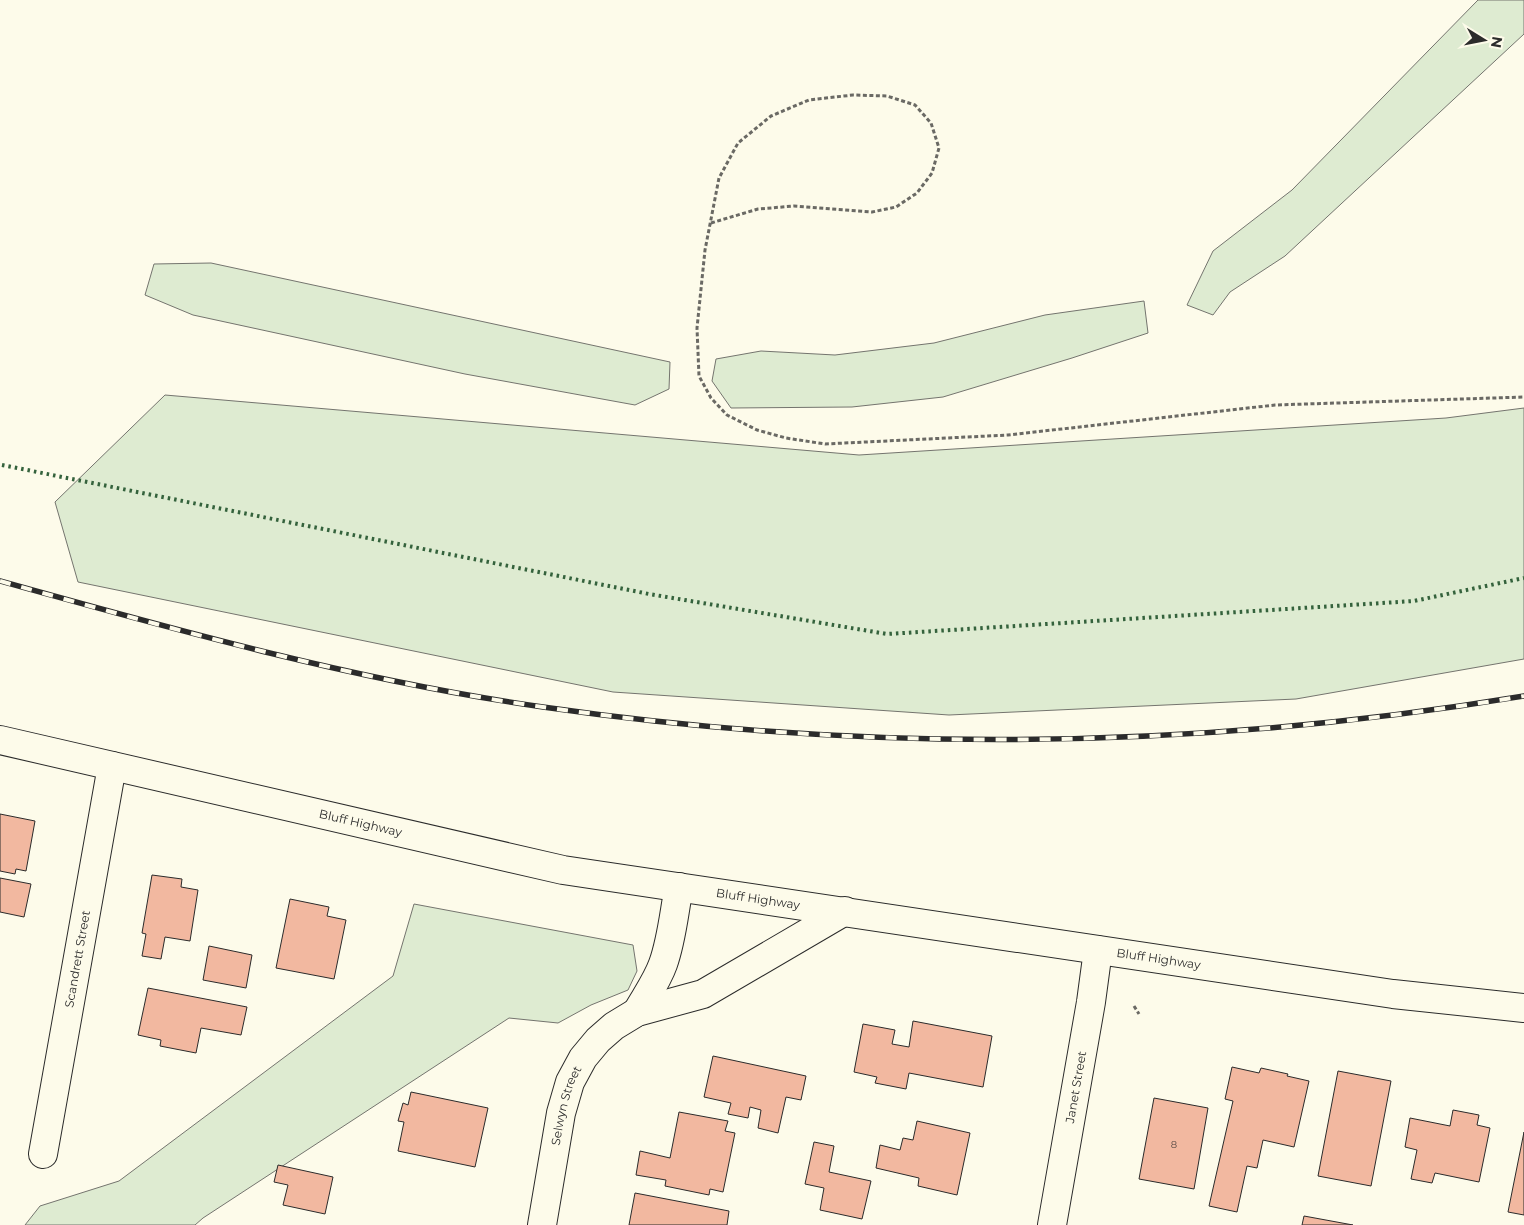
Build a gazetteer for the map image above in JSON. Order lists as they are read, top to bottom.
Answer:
{
  "streets": {
    "main road": [
      "Bluff Highway",
      "Scandrett Street",
      "Janet Street",
      "Selwyn Street"
    ]
  },
  "crossings": [
    ["Bluff Highway", "Scandrett Street"],
    ["Bluff Highway", "Janet Street"],
    ["Bluff Highway", "Selwyn Street"]
  ],
  "house_numbers": ["8"],
  "north": "right"
}
